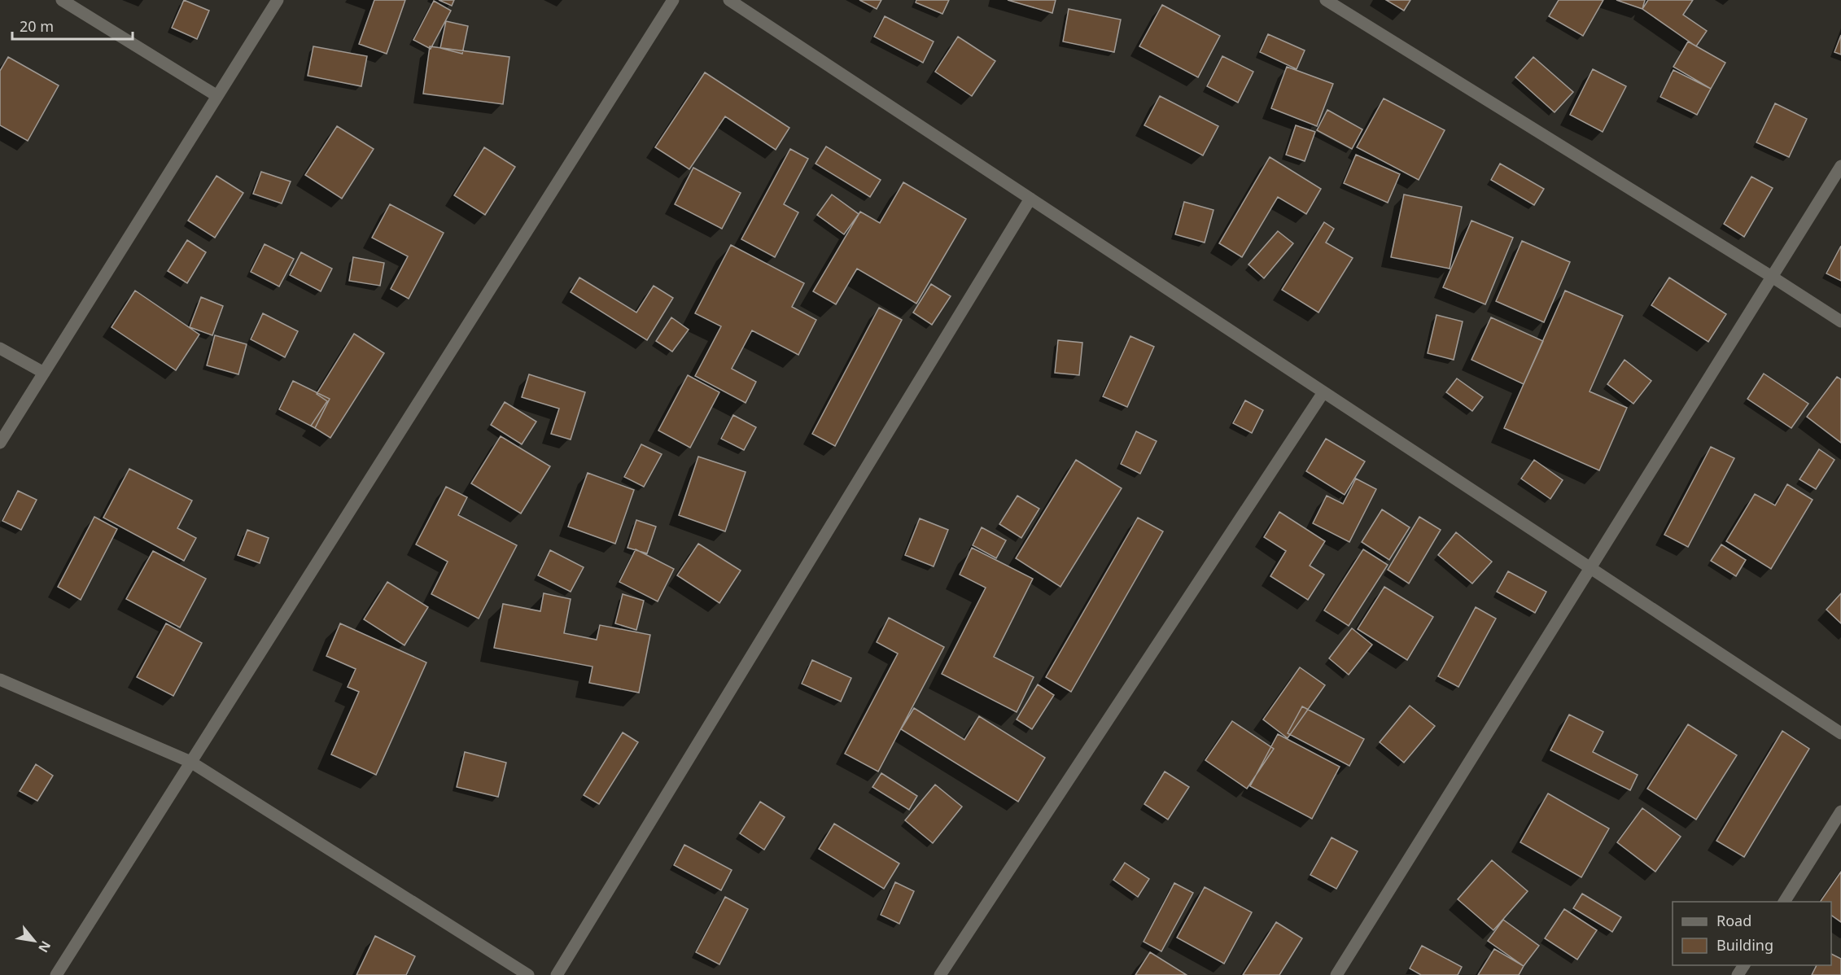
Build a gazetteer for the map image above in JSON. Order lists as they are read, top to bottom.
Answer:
{
  "legend": ["Road", "Building"],
  "scale_bar": "20 m",
  "north": "bottom right"
}
